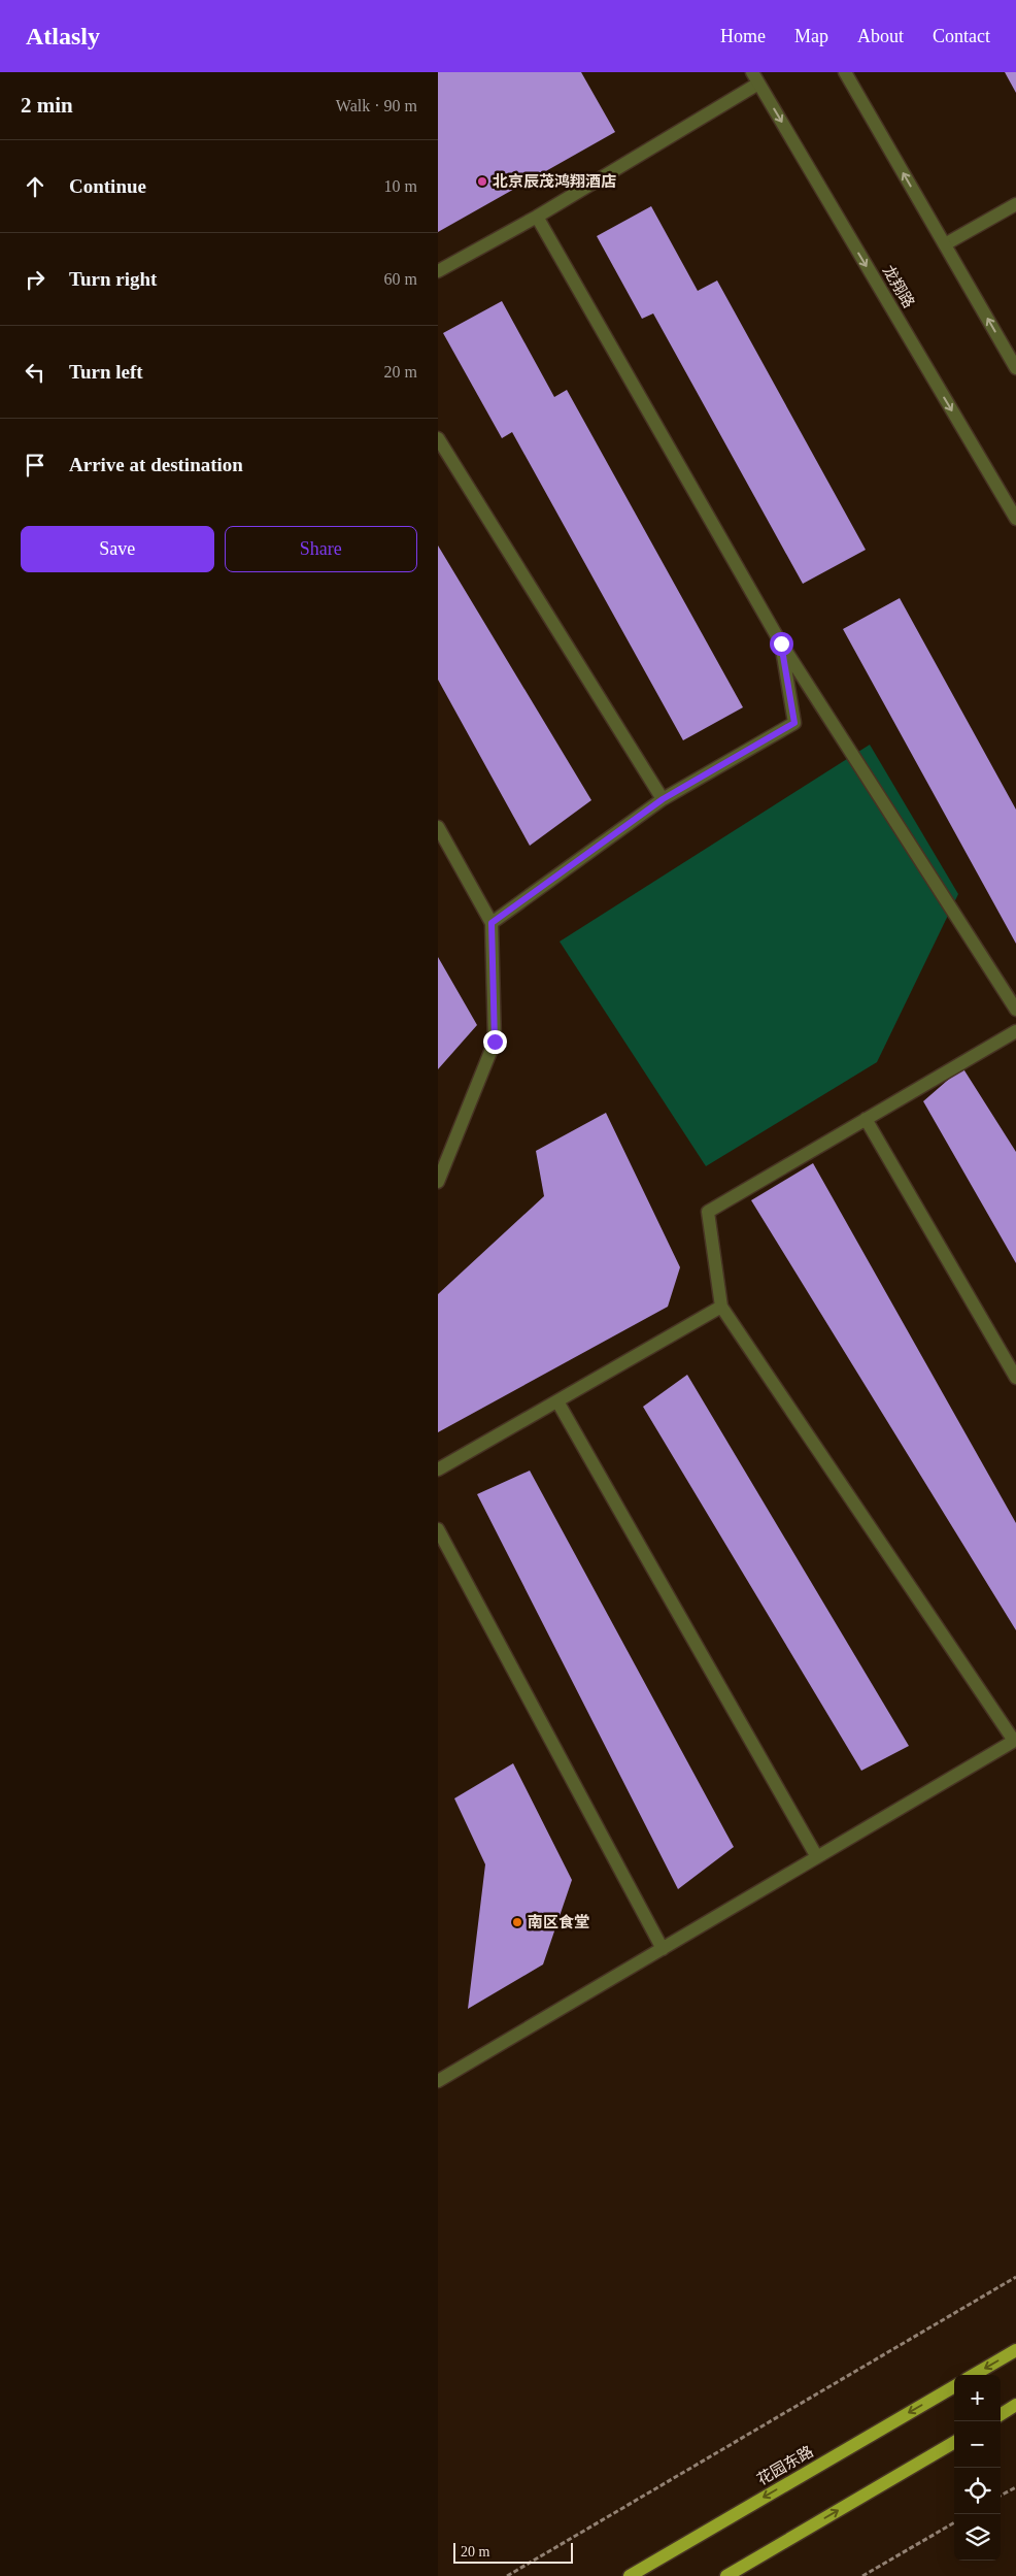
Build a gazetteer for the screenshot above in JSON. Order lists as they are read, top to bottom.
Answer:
{
  "streets": {
    "main road": ["花园东路"],
    "street": ["龙翔路"]
  },
  "places": ["北京辰茂鸿翔酒店", "南区食堂"],
  "scale_bar": "20 m",
  "page": {
    "header": "Atlasly",
    "nav": [
      "Home",
      "Map",
      "About",
      "Contact"
    ],
    "heading": ["2 min", "Walk · 90 m"],
    "list": [
      ["Continue", "10 m"],
      ["Turn right", "60 m"],
      ["Turn left", "20 m"],
      "Arrive at destination"
    ],
    "buttons": ["Save", "Share"],
    "map_buttons": ["+", "−"],
    "scale": "20 m"
  }
}
